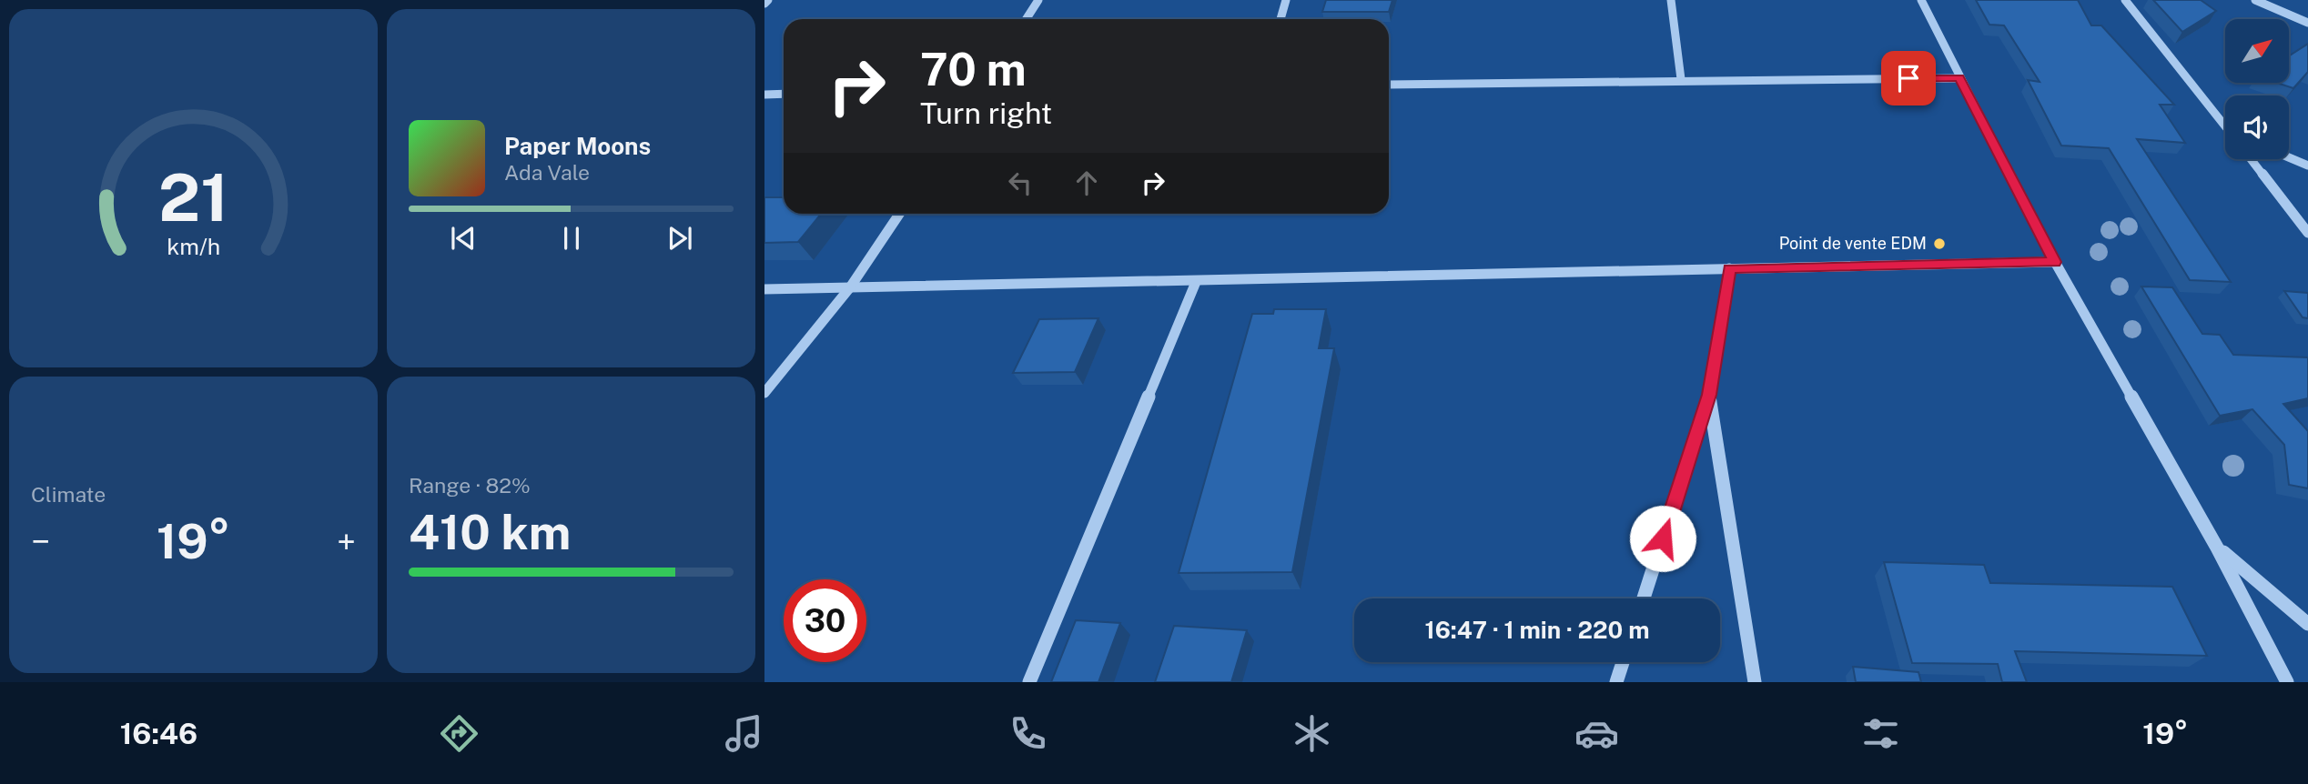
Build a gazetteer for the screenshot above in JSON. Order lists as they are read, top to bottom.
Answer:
{
  "places": ["Point de vente EDM"],
  "north": "top right",
  "page": {
    "turn": ["70 m", "Turn right"],
    "song": ["Paper Moons", "Ada Vale"],
    "tile": [
      "Climate",
      ["Range · 82%", "410 km"]
    ],
    "heat": ["−", "19°", "+"],
    "limit": "30",
    "trip": "16:47 · 1 min · 220 m",
    "tabs": ["16:46", "19°"],
    "gauge": ["21", "km/h"]
  }
}
